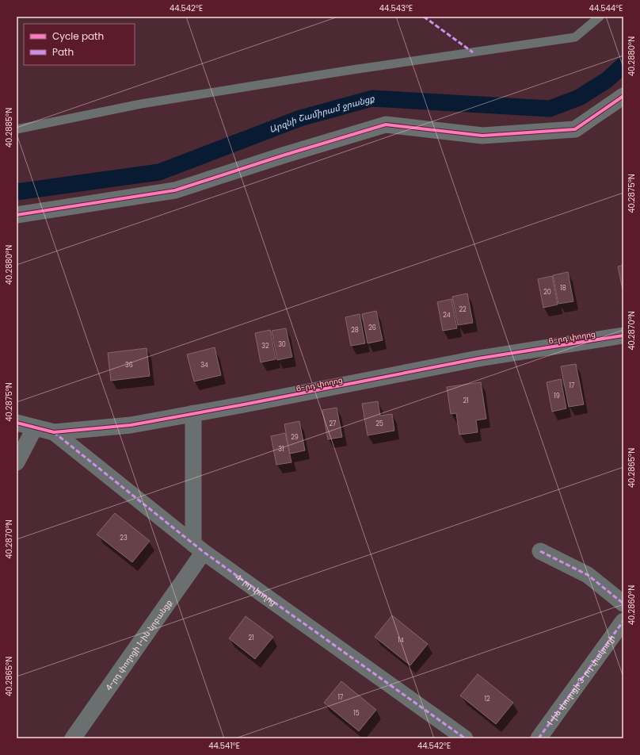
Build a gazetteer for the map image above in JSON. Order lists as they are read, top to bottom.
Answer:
{
  "streets": {
    "street": [
      "6-րդ փողոց",
      "4-րդ փողոց",
      "4-րդ փողոցի 1-ին նրբանցք",
      "1-ին փողոցի 3-րդ փակուղի"
    ]
  },
  "crossings": [
    ["6-րդ փողոց", "4-րդ փողոց"],
    ["4-րդ փողոց", "4-րդ փողոցի 1-ին նրբանցք"]
  ],
  "water": ["Արզնի Շամիրամ ջրանցք"],
  "house_numbers": [
    "18",
    "20",
    "22",
    "24",
    "26",
    "28",
    "30",
    "32",
    "36",
    "34",
    "17",
    "19",
    "21",
    "27",
    "25",
    "29",
    "31",
    "23",
    "21",
    "14",
    "17",
    "12",
    "15"
  ],
  "legend": ["Cycle path", "Path"],
  "coordinates": [
    "44.542°E",
    "44.543°E",
    "44.544°E",
    "40.2880°N",
    "40.2885°N",
    "40.2875°N",
    "40.2870°N",
    "40.2865°N",
    "40.2860°N",
    "44.541°E"
  ]
}
